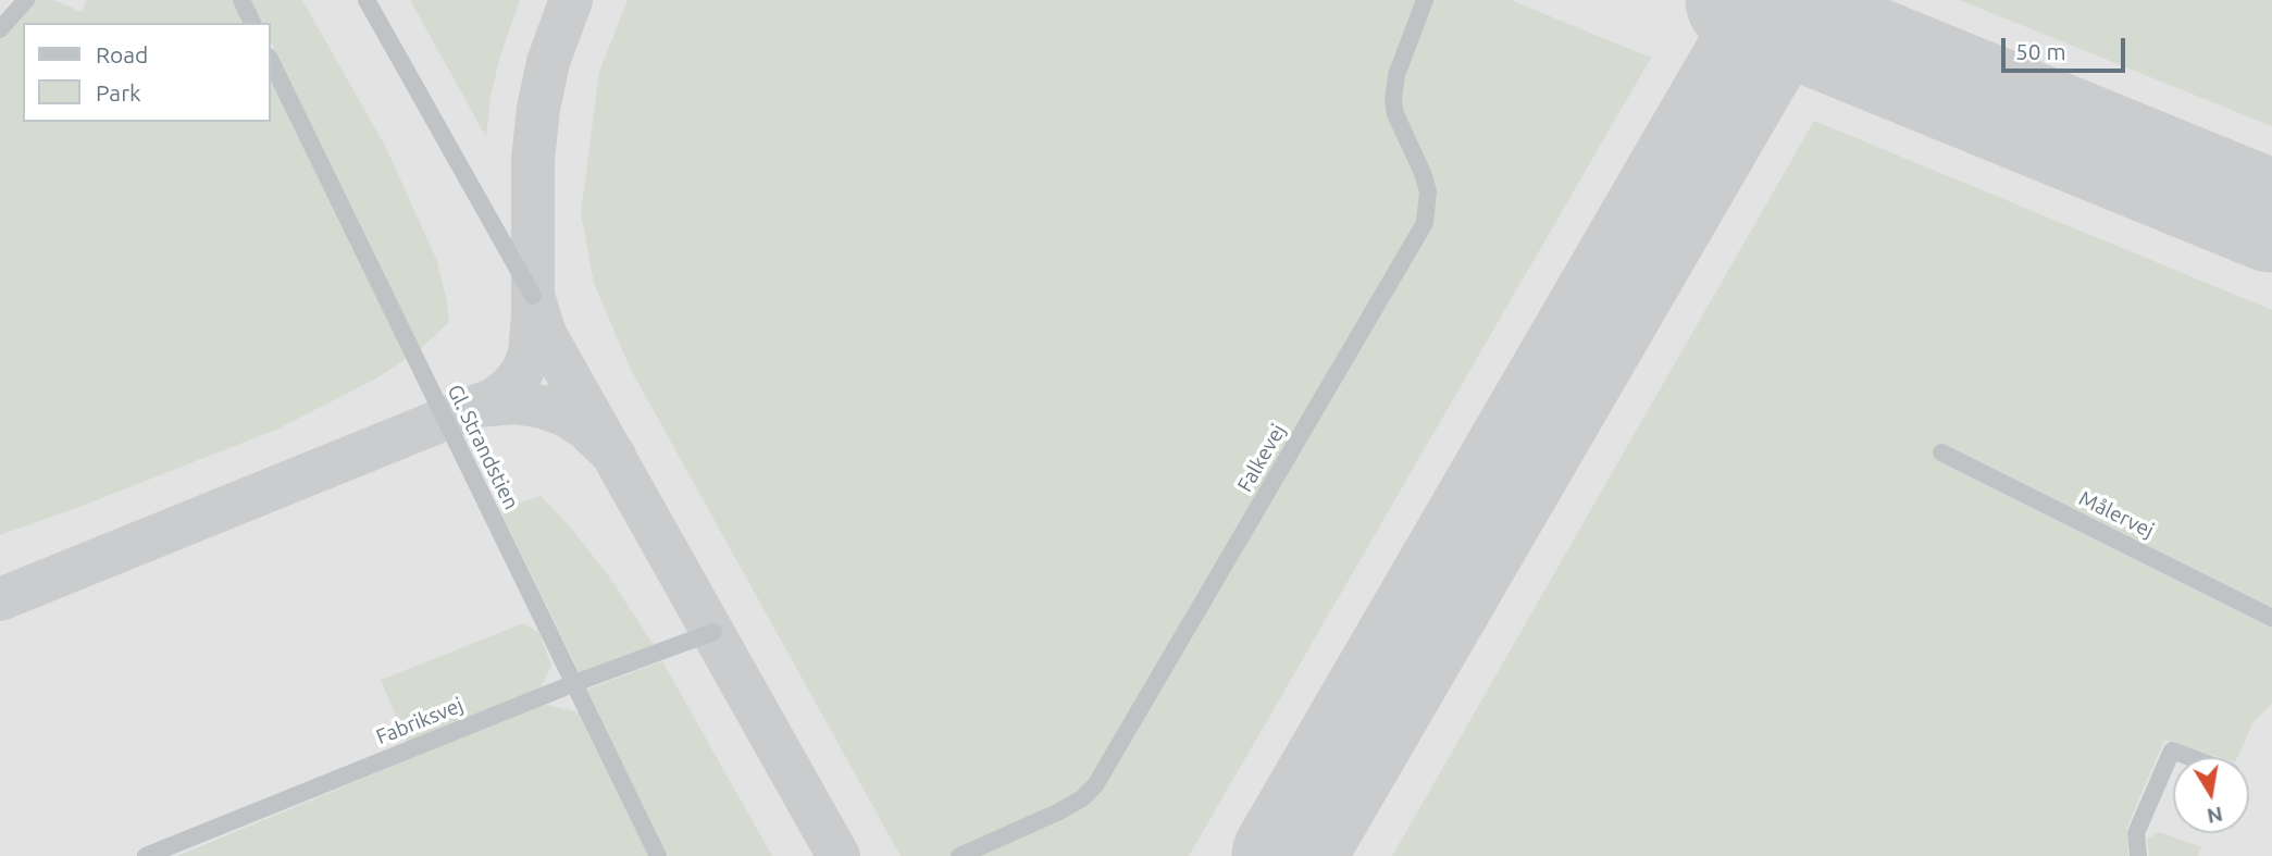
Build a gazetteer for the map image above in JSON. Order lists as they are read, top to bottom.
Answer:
{
  "streets": {
    "lane": [
      "Gl. Strandstien",
      "Falkevej",
      "Målervej",
      "Fabriksvej"
    ]
  },
  "crossings": [
    ["Gl. Strandstien", "Fabriksvej"]
  ],
  "legend": ["Road", "Park"],
  "scale_bar": "50 m",
  "north": "bottom"
}
